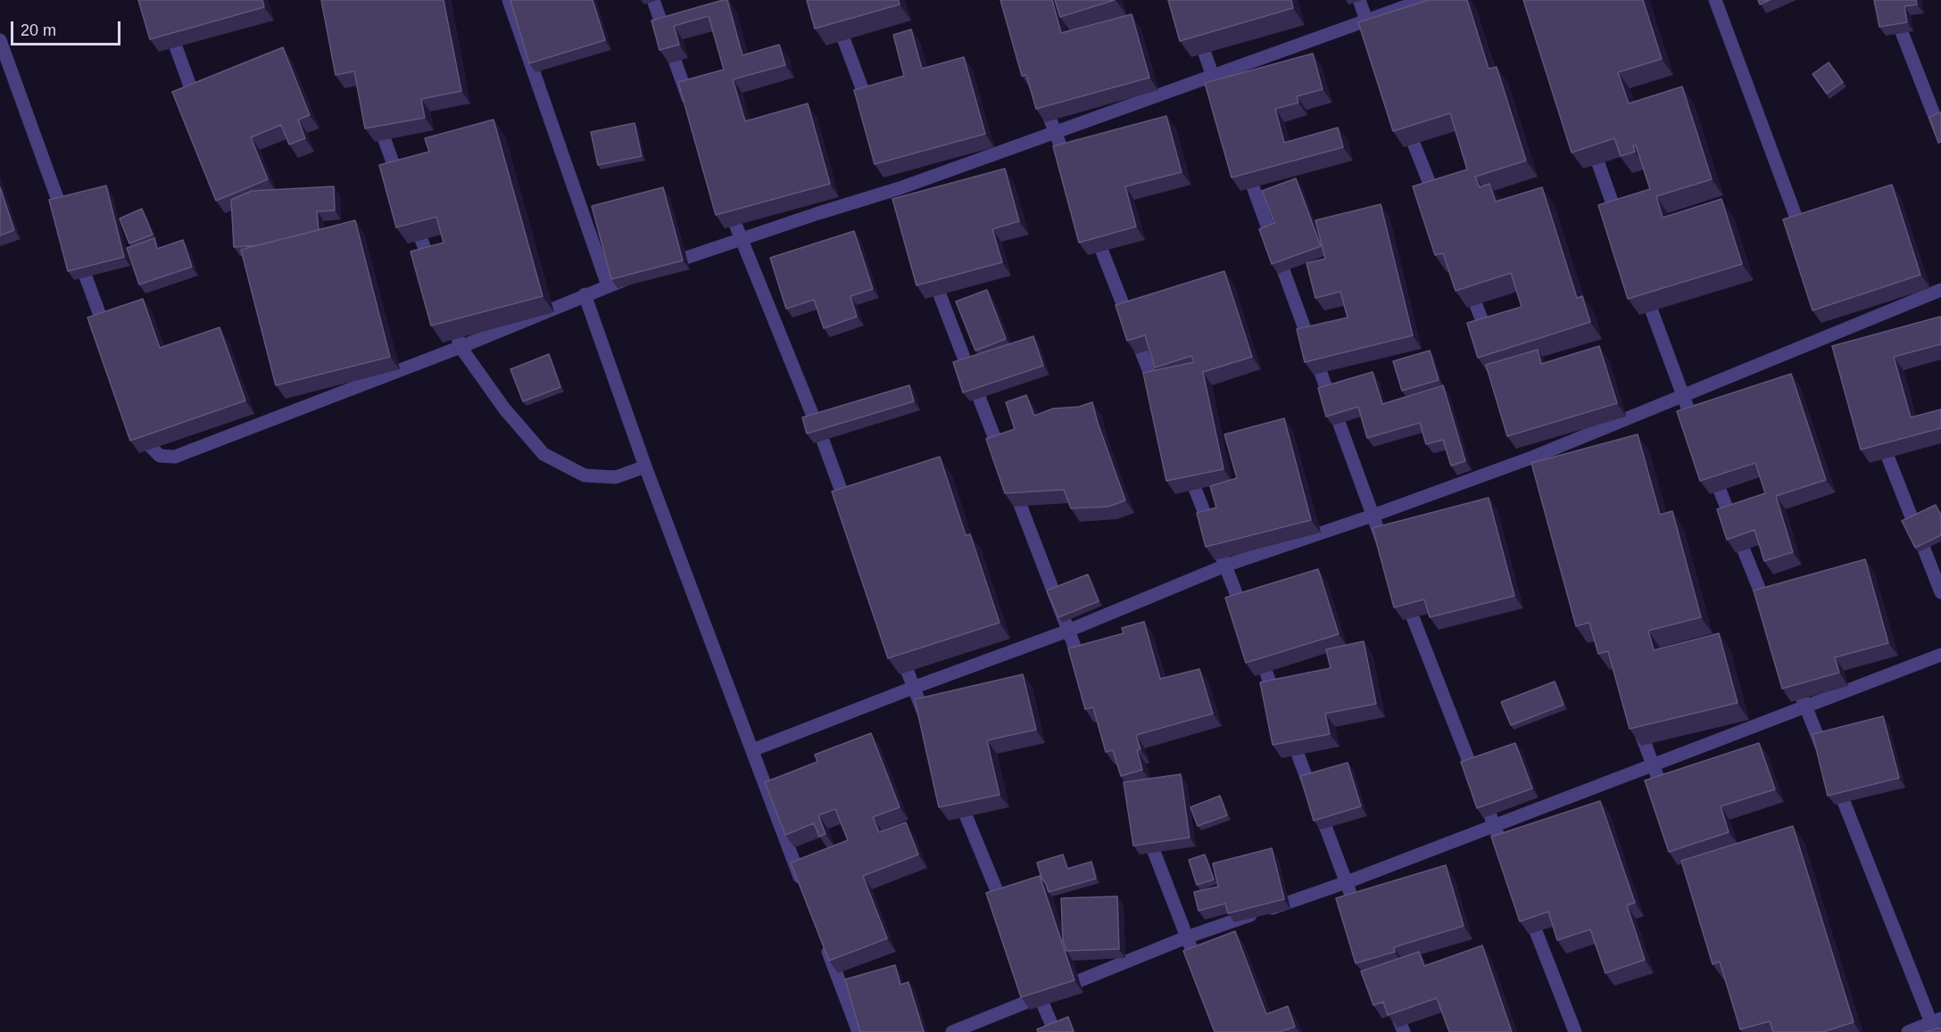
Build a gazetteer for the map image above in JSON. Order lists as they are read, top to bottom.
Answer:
{
  "scale_bar": "20 m"
}
